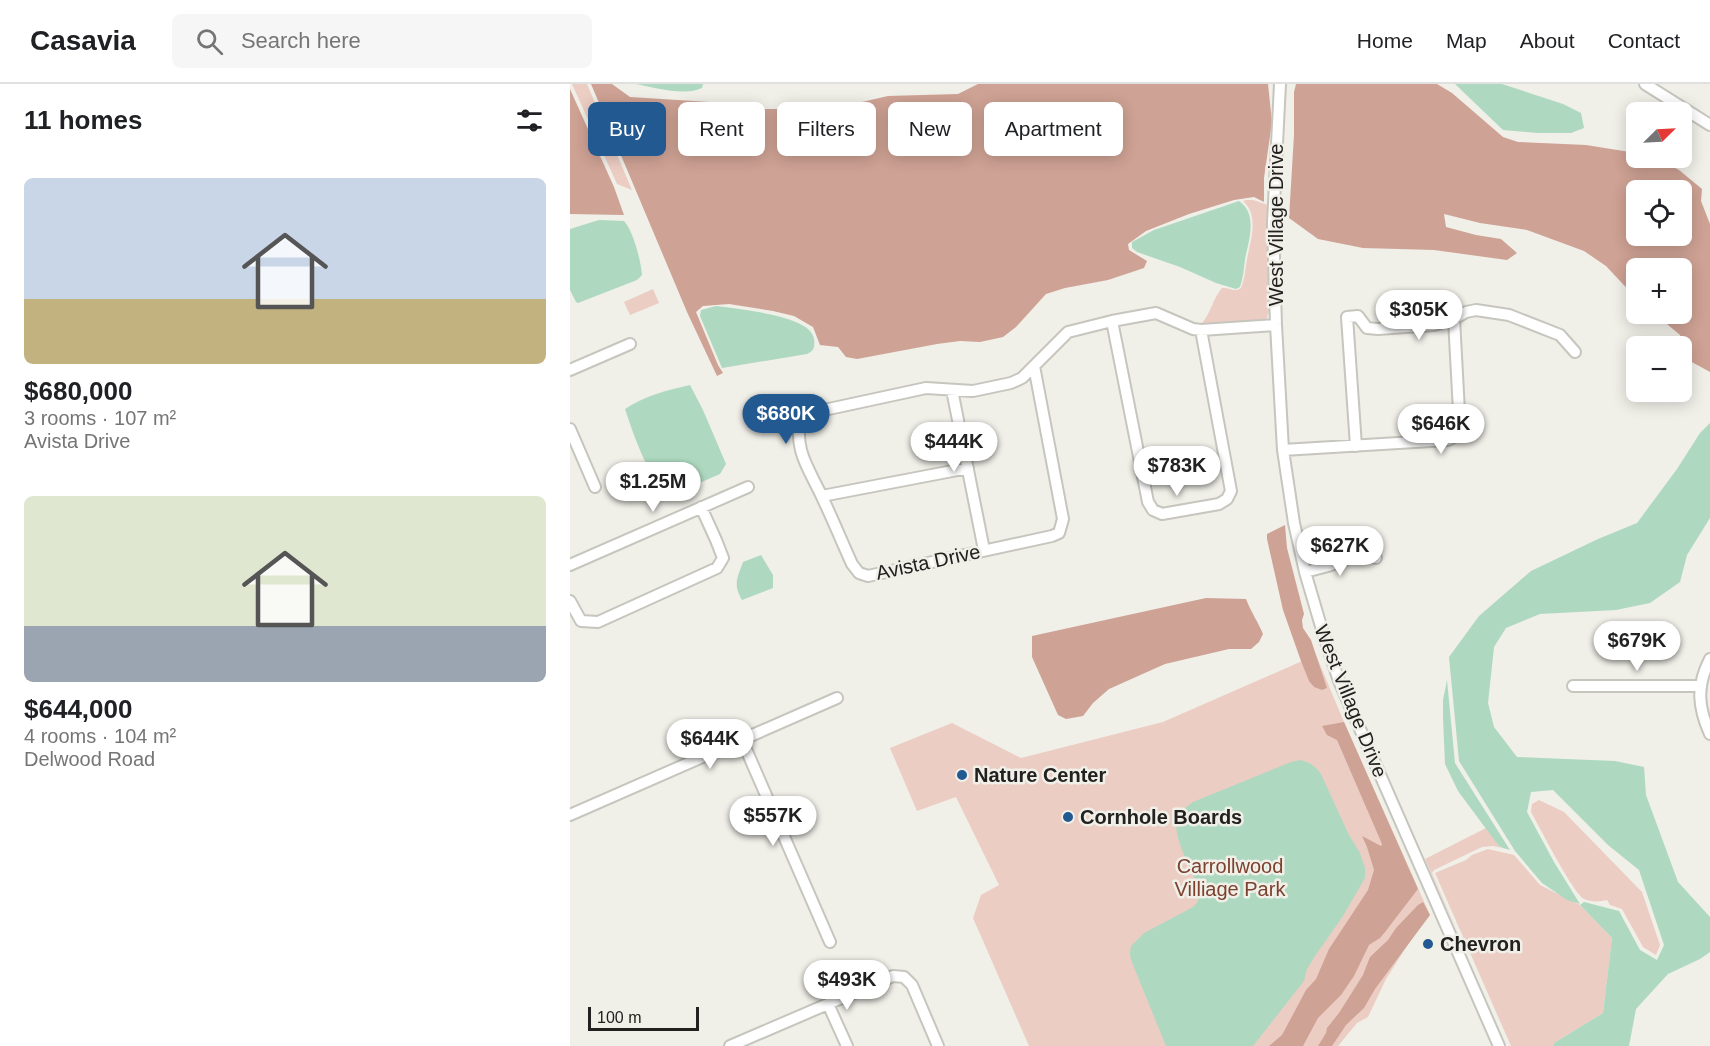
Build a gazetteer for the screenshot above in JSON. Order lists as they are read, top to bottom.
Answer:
{
  "streets": {
    "street": ["West Village Drive", "Avista Drive"]
  },
  "crossings": [
    ["West Village Drive", "Avista Drive"]
  ],
  "parks": ["Carrollwood Villiage Park"],
  "places": ["Nature Center", "Cornhole Boards", "Chevron"],
  "scale_bar": "100 m",
  "north": "top right",
  "page": {
    "header": "Casavia",
    "search": "Search here",
    "nav": [
      "Home",
      "Map",
      "About",
      "Contact"
    ],
    "heading": "11 homes",
    "map_buttons": ["+", "−"],
    "chip": [
      "Buy",
      "Rent",
      "Filters",
      "New",
      "Apartment"
    ],
    "list": [
      {
        "name": "$680,000",
        "note": "3 rooms · 107 m² · Avista Drive"
      },
      {
        "name": "$644,000",
        "note": "4 rooms · 104 m² · Delwood Road"
      }
    ],
    "price": [
      "$305K",
      "$680K",
      "$646K",
      "$444K",
      "$783K",
      "$1.25M",
      "$627K",
      "$679K",
      "$644K",
      "$557K",
      "$493K"
    ],
    "scale": "100 m"
  }
}
